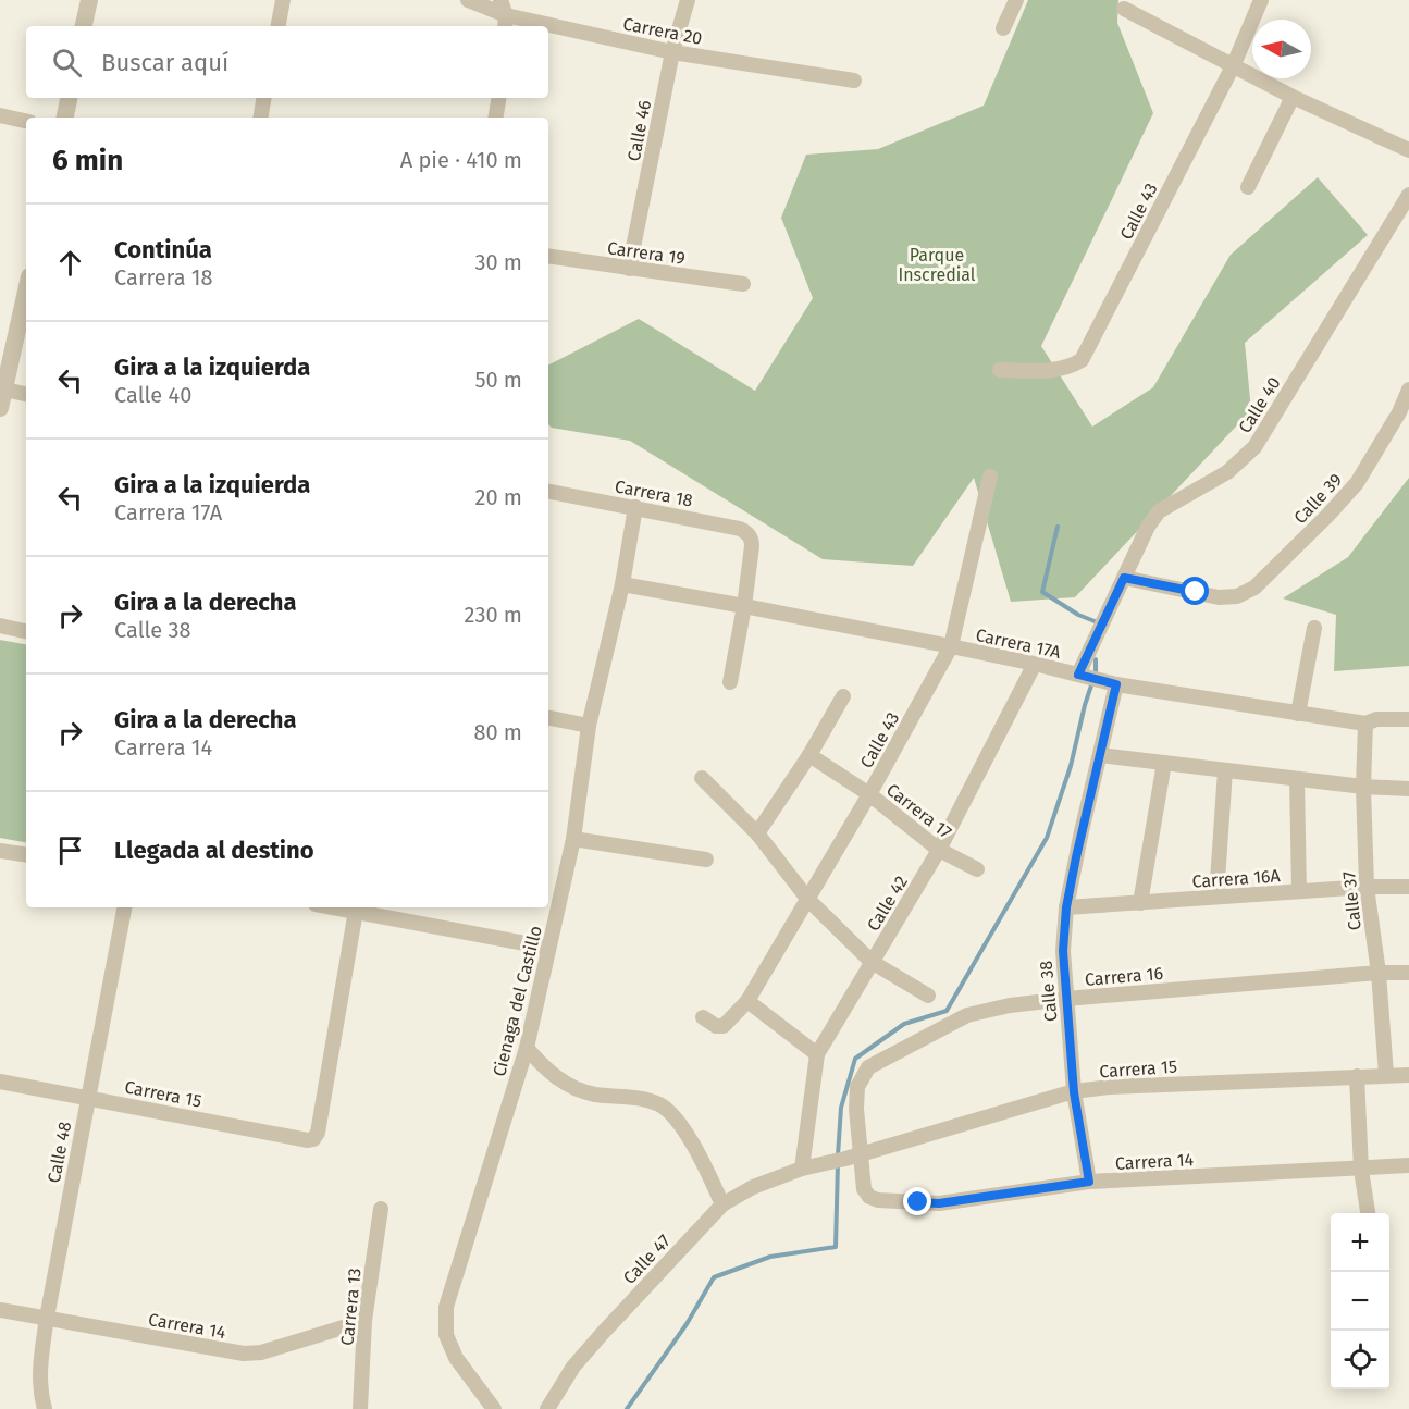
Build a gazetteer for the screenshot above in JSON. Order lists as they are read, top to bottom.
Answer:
{
  "streets": {
    "street": [
      "Carrera 20",
      "Calle 46",
      "Calle 43",
      "Carrera 19",
      "Calle 40",
      "Carrera 18",
      "Calle 39",
      "Carrera 17A",
      "Carrera 17",
      "Carrera 16A",
      "Calle 37",
      "Calle 42",
      "Carrera 16",
      "Calle 38",
      "Cienaga del Castillo",
      "Carrera 15",
      "Calle 48",
      "Carrera 14",
      "Calle 47",
      "Carrera 13"
    ]
  },
  "crossings": [
    ["Carrera 20", "Calle 46"],
    ["Calle 46", "Carrera 19"],
    ["Calle 43", "Carrera 17A"],
    ["Calle 43", "Carrera 17"],
    ["Calle 40", "Calle 39"],
    ["Calle 40", "Carrera 17A"],
    ["Carrera 18", "Carrera 17A"],
    ["Carrera 18", "Cienaga del Castillo"],
    ["Carrera 17A", "Calle 37"],
    ["Carrera 17A", "Calle 42"],
    ["Carrera 17A", "Calle 38"],
    ["Carrera 17A", "Cienaga del Castillo"],
    ["Carrera 17", "Calle 42"],
    ["Carrera 16A", "Calle 37"],
    ["Carrera 16A", "Calle 38"],
    ["Calle 37", "Carrera 16"],
    ["Calle 37", "Carrera 15"],
    ["Calle 42", "Carrera 15"],
    ["Calle 42", "Calle 47"],
    ["Carrera 16", "Calle 38"],
    ["Carrera 16", "Carrera 15"],
    ["Carrera 16", "Carrera 14"],
    ["Calle 38", "Carrera 15"],
    ["Calle 38", "Carrera 14"],
    ["Carrera 15", "Calle 48"],
    ["Carrera 15", "Carrera 14"],
    ["Carrera 15", "Calle 47"],
    ["Calle 48", "Carrera 14"],
    ["Carrera 14", "Carrera 13"]
  ],
  "parks": ["Parque Inscredial"],
  "north": "left",
  "page": {
    "search": "Buscar aquí",
    "heading": ["6 min", "A pie · 410 m"],
    "list": [
      ["Continúa", "Carrera 18", "30 m"],
      ["Gira a la izquierda", "Calle 40", "50 m"],
      ["Gira a la izquierda", "Carrera 17A", "20 m"],
      ["Gira a la derecha", "Calle 38", "230 m"],
      ["Gira a la derecha", "Carrera 14", "80 m"],
      "Llegada al destino"
    ],
    "map_buttons": ["+", "−"]
  }
}
